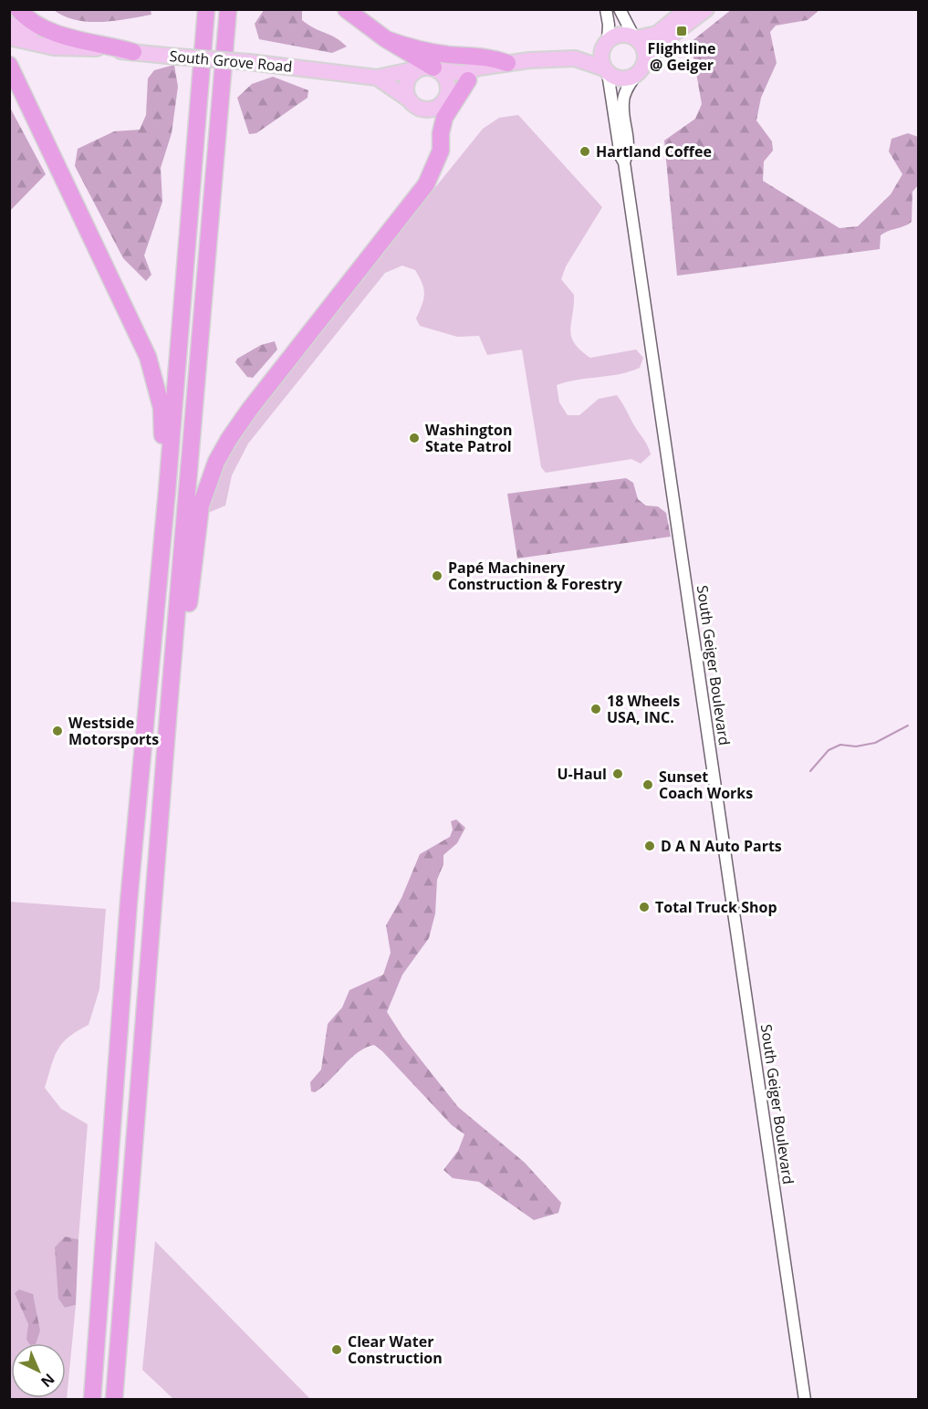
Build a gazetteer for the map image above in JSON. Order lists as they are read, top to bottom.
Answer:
{
  "streets": {
    "main road": ["South Grove Road"],
    "street": ["South Geiger Boulevard"]
  },
  "crossings": [
    ["South Grove Road", "South Geiger Boulevard"]
  ],
  "places": {
    "transit": ["Flightline @ Geiger"],
    "other": [
      "Hartland Coffee",
      "Washington State Patrol",
      "Papé Machinery Construction & Forestry",
      "18 Wheels USA, INC.",
      "Westside Motorsports",
      "U-Haul",
      "Sunset Coach Works",
      "D A N Auto Parts",
      "Total Truck Shop",
      "Clear Water Construction"
    ]
  },
  "north": "bottom right"
}
